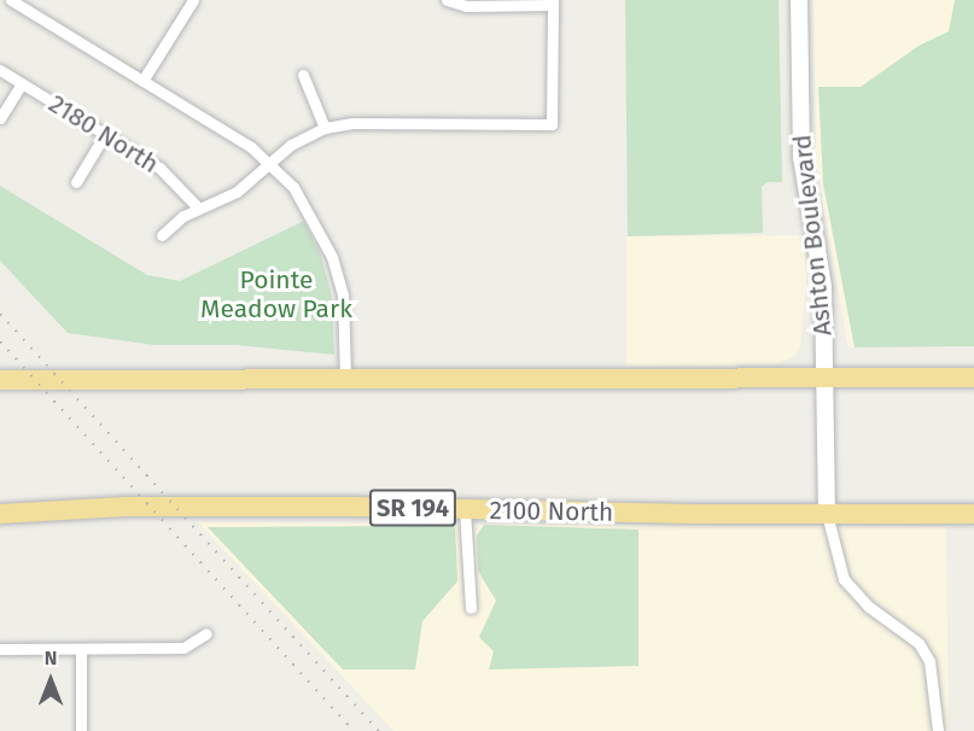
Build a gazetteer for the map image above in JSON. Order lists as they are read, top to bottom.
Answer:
{
  "streets": {
    "highway": ["SR 194", "2100 North"],
    "street": ["2180 North", "Ashton Boulevard"]
  },
  "crossings": [
    ["Ashton Boulevard", "2100 North"]
  ],
  "parks": ["Pointe Meadow Park"],
  "north": "top"
}
